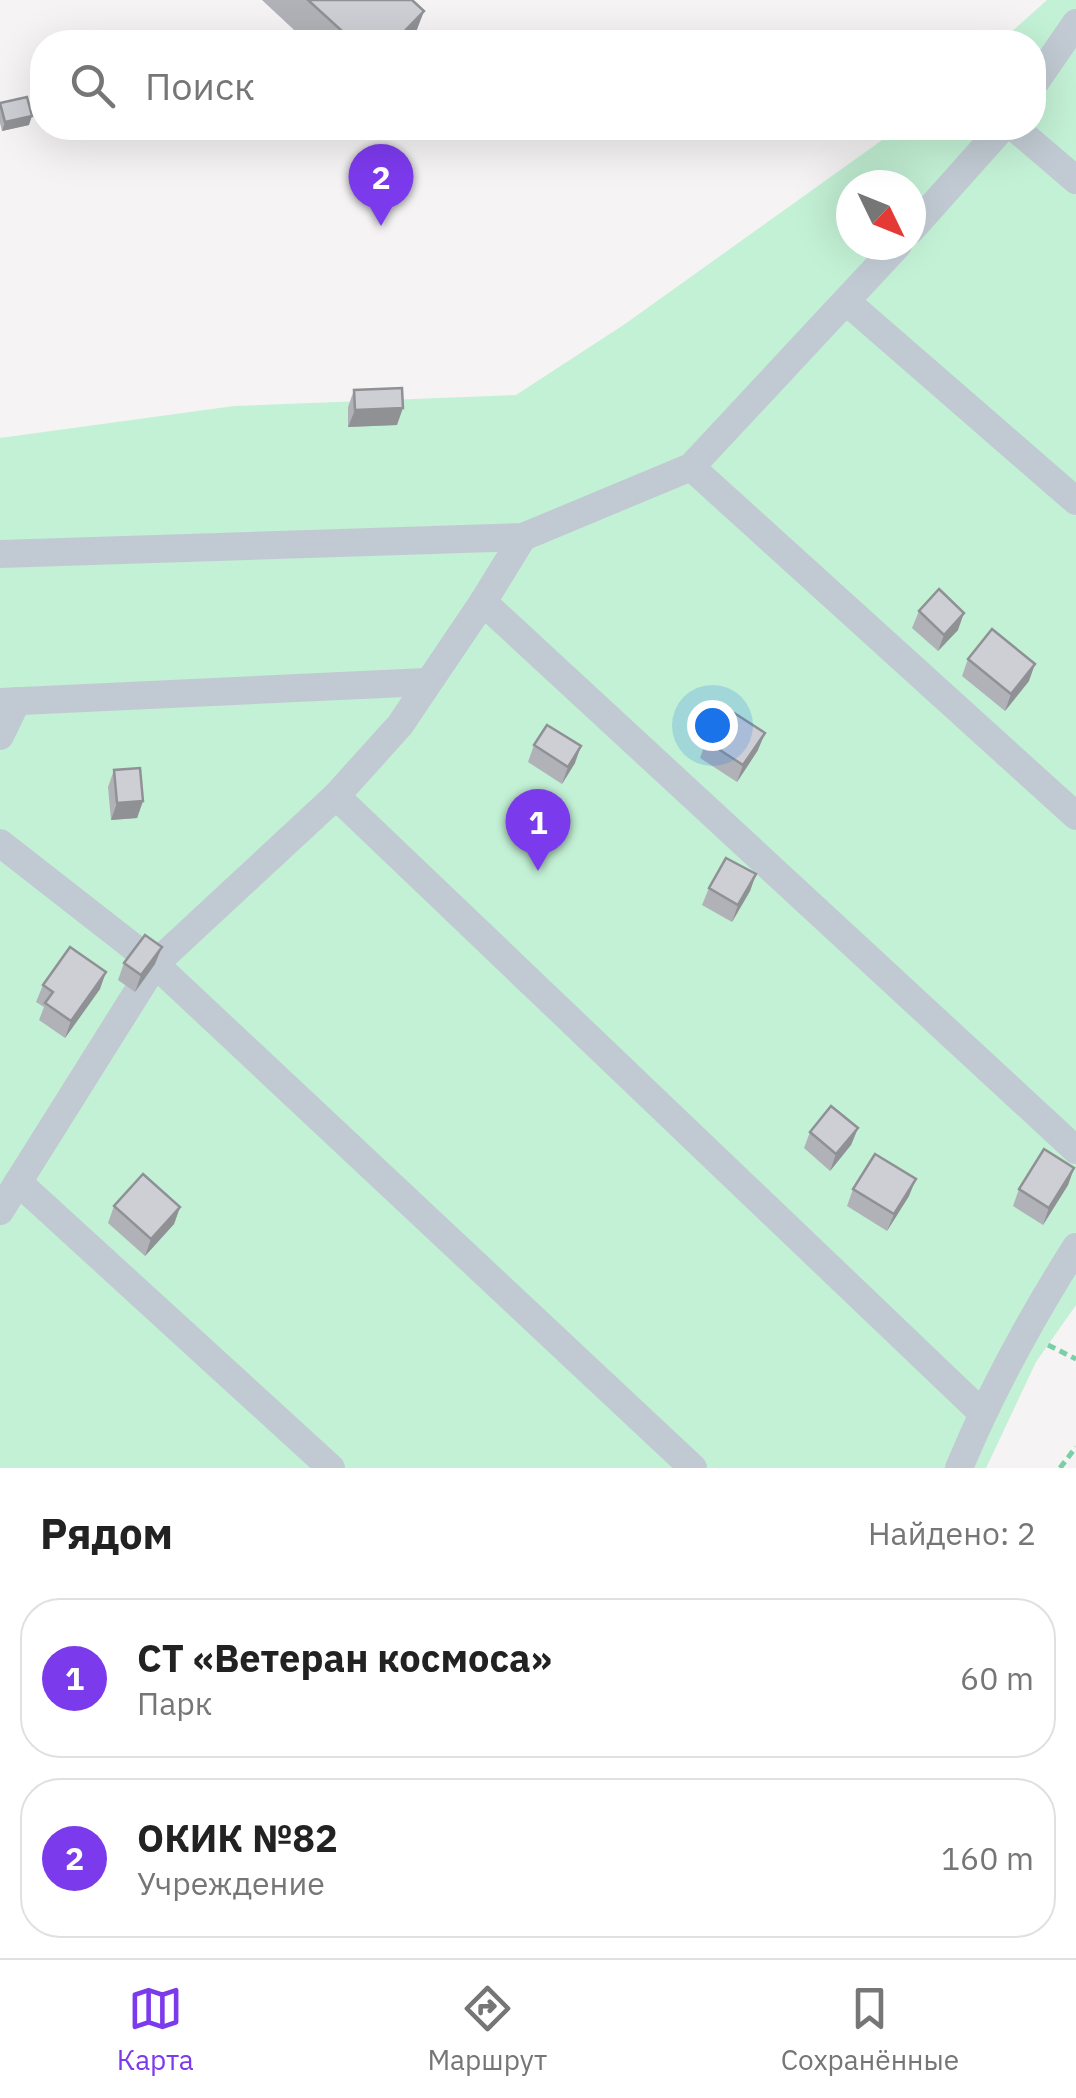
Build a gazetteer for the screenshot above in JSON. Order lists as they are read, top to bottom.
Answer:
{
  "north": "bottom right",
  "page": {
    "search": "Поиск",
    "pins": ["2", "1"],
    "heading": ["Рядом", "Найдено: 2"],
    "list": [
      {
        "mark": "1",
        "name": "СТ «Ветеран космоса»",
        "note": "Парк",
        "value": "60 m"
      },
      {
        "mark": "2",
        "name": "ОКИК №82",
        "note": "Учреждение",
        "value": "160 m"
      }
    ],
    "nav": ["Карта", "Маршрут", "Сохранённые"]
  }
}
